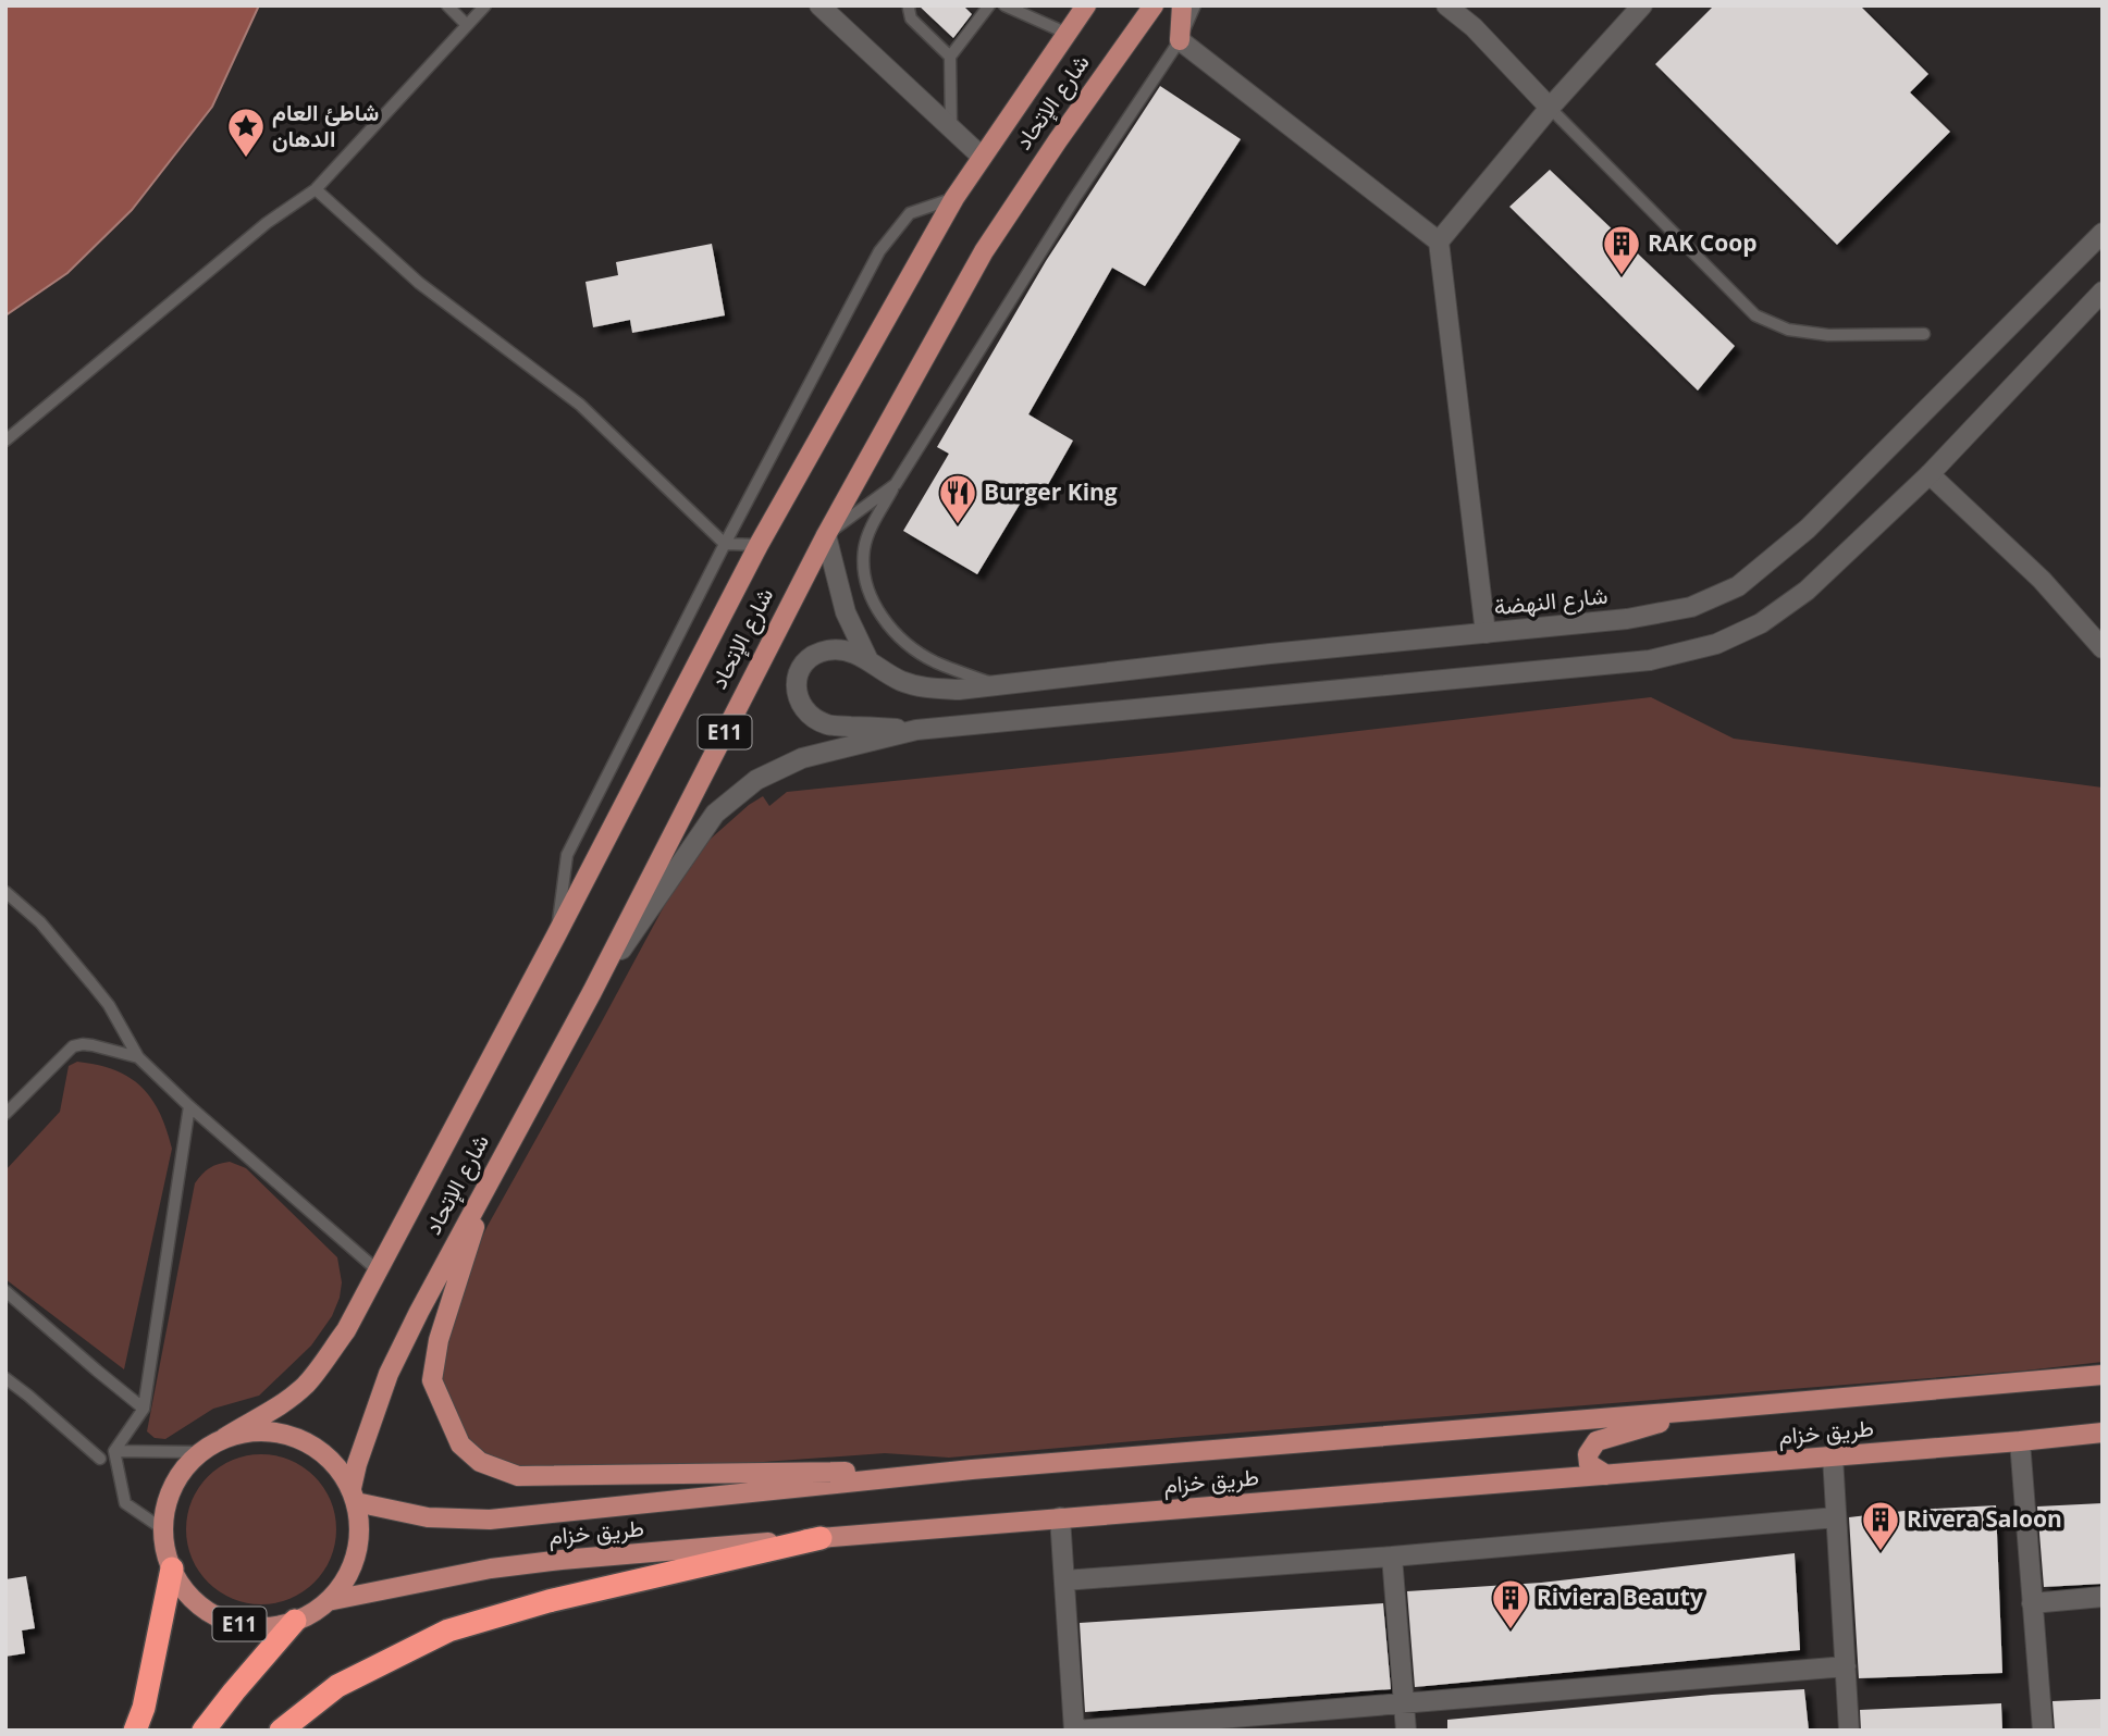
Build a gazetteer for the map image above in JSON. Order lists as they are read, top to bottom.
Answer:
{
  "streets": {
    "highway": ["E11"],
    "main road": ["شارع الإتحاد", "طريق خزام"],
    "street": ["شارع النهضة"]
  },
  "crossings": [
    ["شارع الإتحاد", "E11"],
    ["شارع الإتحاد", "طريق خزام"],
    ["E11", "طريق خزام"]
  ],
  "places": {
    "place": ["شاطئ العام الدهان"],
    "building": ["RAK Coop", "Rivera Saloon", "Riviera Beauty"],
    "restaurant": ["Burger King"]
  }
}
